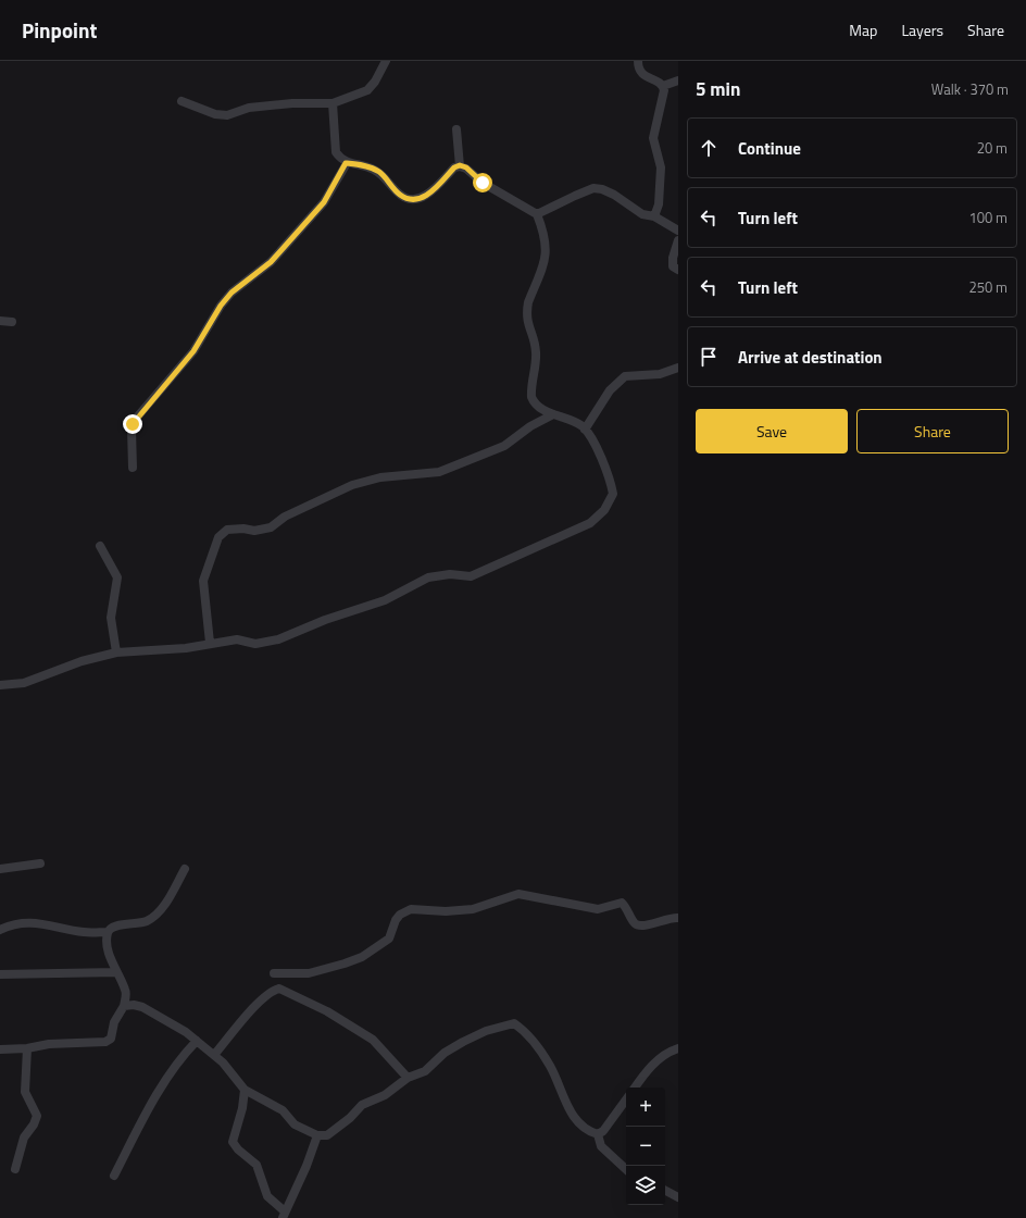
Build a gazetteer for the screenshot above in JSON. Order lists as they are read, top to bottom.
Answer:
{
  "page": {
    "header": "Pinpoint",
    "nav": ["Map", "Layers", "Share"],
    "heading": ["5 min", "Walk · 370 m"],
    "list": [
      ["Continue", "20 m"],
      ["Turn left", "100 m"],
      ["Turn left", "250 m"],
      "Arrive at destination"
    ],
    "buttons": ["Save", "Share"],
    "map_buttons": ["+", "−"]
  }
}
